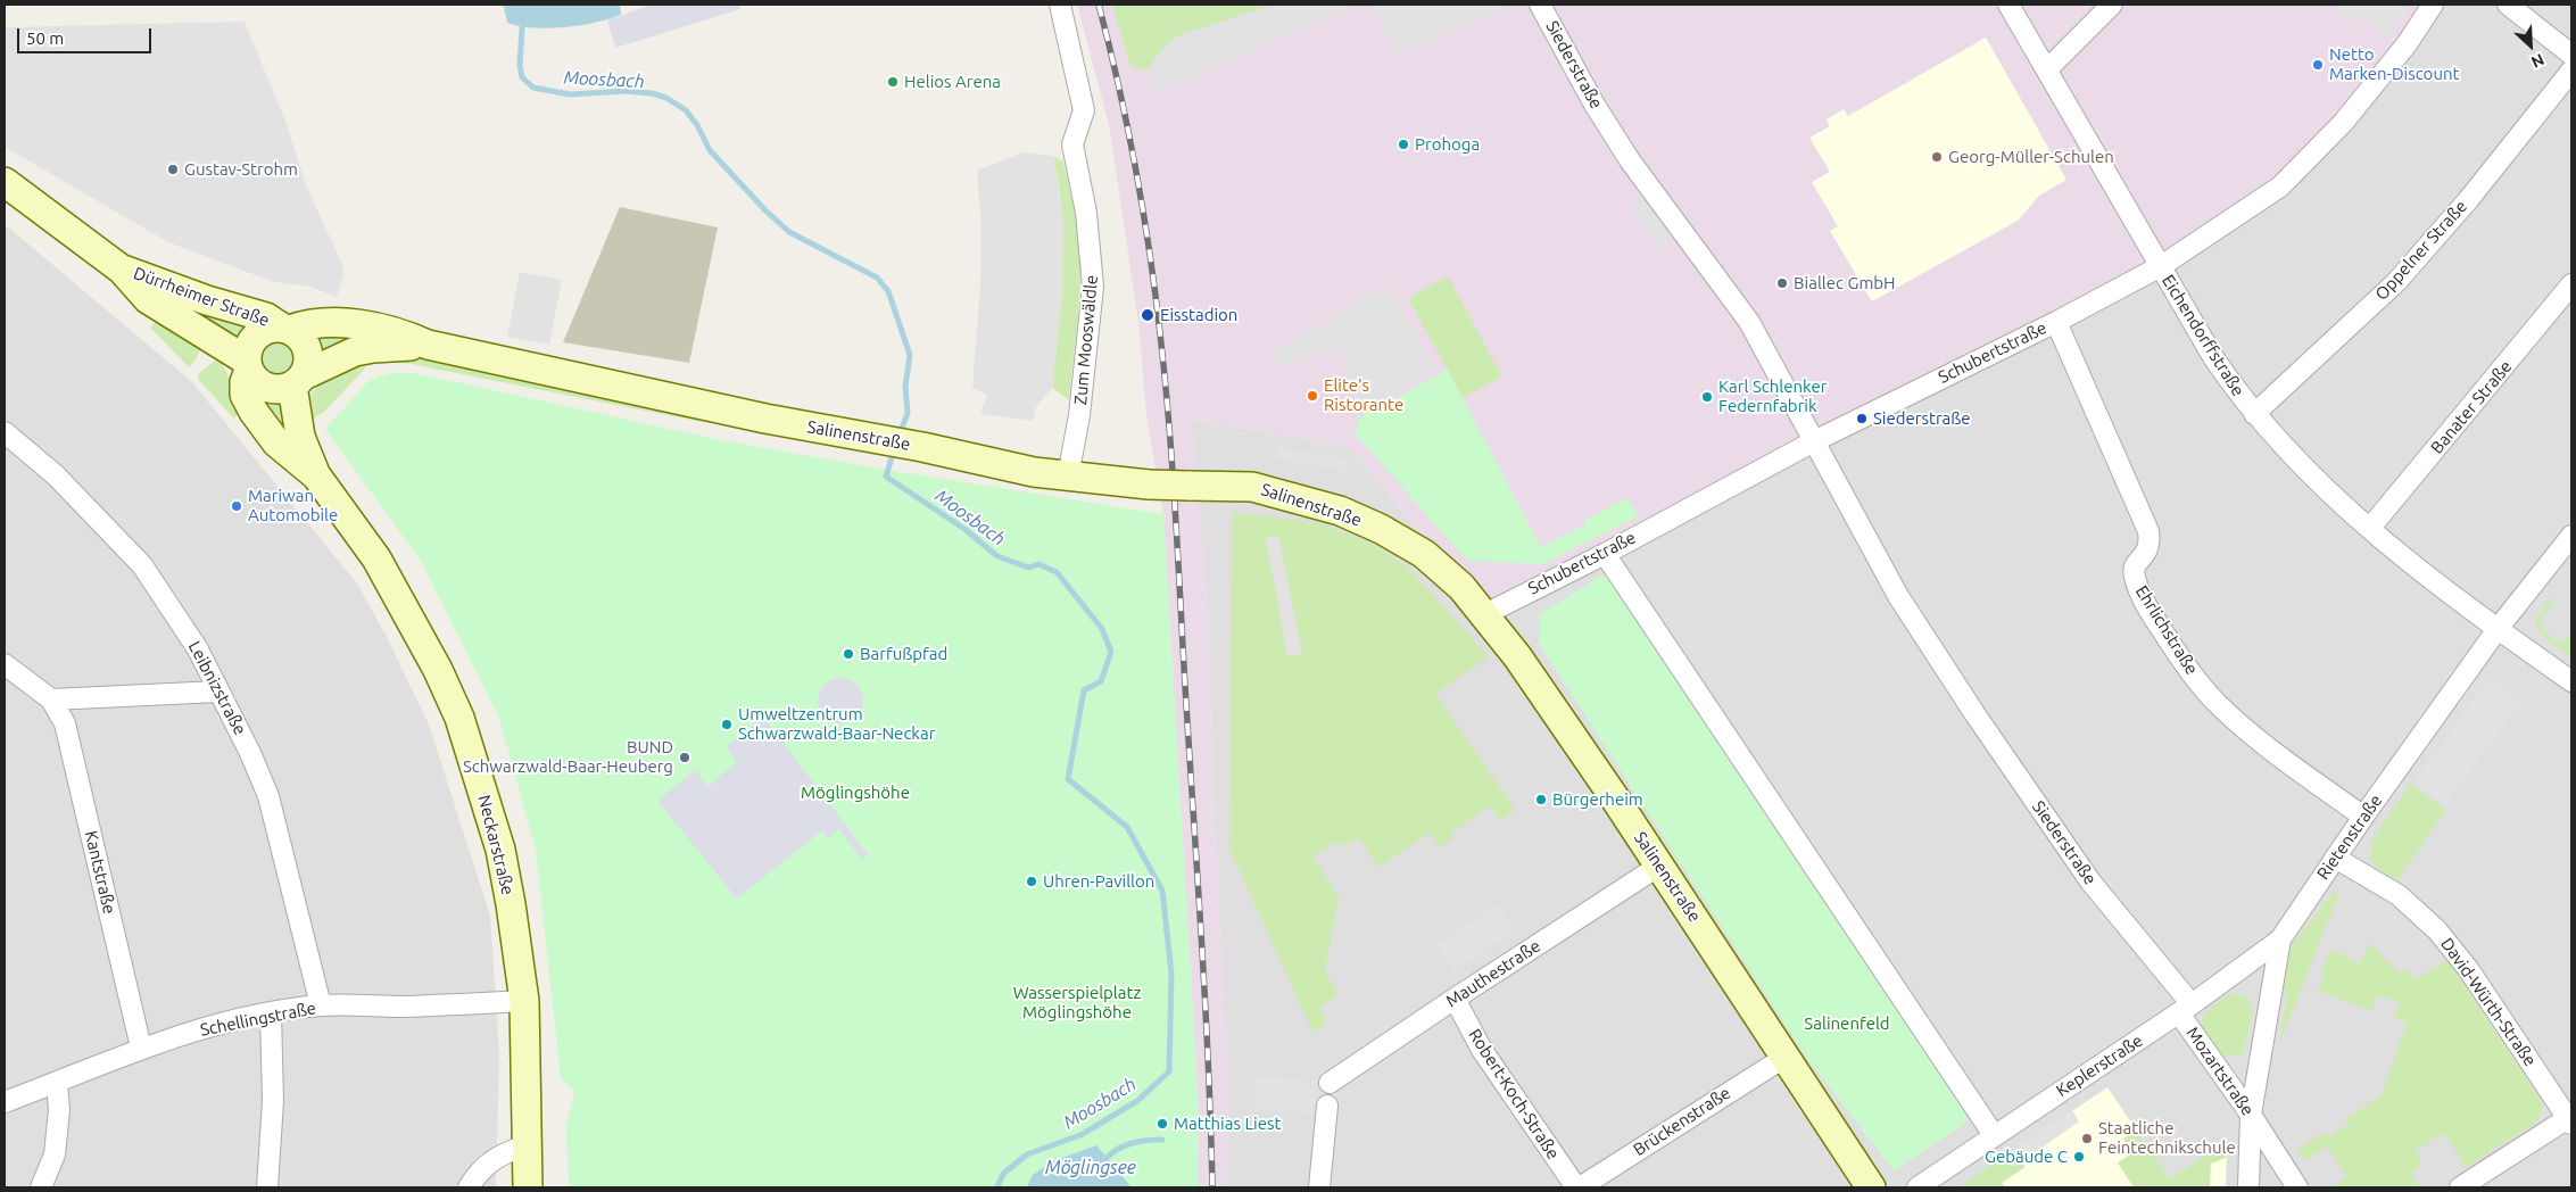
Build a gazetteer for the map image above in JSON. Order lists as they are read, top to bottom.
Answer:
{
  "streets": {
    "street": [
      "Siederstraße",
      "Oppelner Straße",
      "Dürrheimer Straße",
      "Eichendorffstraße",
      "Zum Mooswäldle",
      "Schubertstraße",
      "Banater Straße",
      "Salinenstraße",
      "Ehrlichstraße",
      "Leibnizstraße",
      "Rietenstraße",
      "Neckarstraße",
      "Kantstraße",
      "Mauthestraße",
      "David-Würth-Straße",
      "Schellingstraße",
      "Keplerstraße",
      "Mozartstraße",
      "Robert-Koch-Straße",
      "Brückenstraße"
    ]
  },
  "crossings": [
    ["Siederstraße", "Schubertstraße"],
    ["Siederstraße", "Keplerstraße"],
    ["Siederstraße", "Mozartstraße"],
    ["Oppelner Straße", "Eichendorffstraße"],
    ["Dürrheimer Straße", "Salinenstraße"],
    ["Dürrheimer Straße", "Neckarstraße"],
    ["Eichendorffstraße", "Schubertstraße"],
    ["Eichendorffstraße", "Banater Straße"],
    ["Eichendorffstraße", "Rietenstraße"],
    ["Zum Mooswäldle", "Salinenstraße"],
    ["Schubertstraße", "Salinenstraße"],
    ["Schubertstraße", "Ehrlichstraße"],
    ["Salinenstraße", "Neckarstraße"],
    ["Salinenstraße", "Mauthestraße"],
    ["Salinenstraße", "Brückenstraße"],
    ["Ehrlichstraße", "Rietenstraße"],
    ["Leibnizstraße", "Schellingstraße"],
    ["Rietenstraße", "David-Würth-Straße"],
    ["Rietenstraße", "Keplerstraße"],
    ["Rietenstraße", "Mozartstraße"],
    ["Neckarstraße", "Schellingstraße"],
    ["Kantstraße", "Schellingstraße"],
    ["Mauthestraße", "Robert-Koch-Straße"],
    ["Keplerstraße", "Mozartstraße"],
    ["Robert-Koch-Straße", "Brückenstraße"]
  ],
  "water": ["Moosbach", "Möglingsee"],
  "parks": ["Möglingshöhe", "Wasserspielplatz Möglingshöhe", "Salinenfeld"],
  "places": [
    "Netto Marken-Discount",
    "Helios Arena",
    "Prohoga",
    "Georg-Müller-Schulen",
    "Gustav-Strohm",
    "Biallec GmbH",
    "Eisstadion",
    "Elite's Ristorante",
    "Karl Schlenker Federnfabrik",
    "Siederstraße",
    "Mariwan Automobile",
    "Barfußpfad",
    "Umweltzentrum Schwarzwald-Baar-Neckar",
    "BUND Schwarzwald-Baar-Heuberg",
    "Bürgerheim",
    "Uhren-Pavillon",
    "Matthias Liest",
    "Staatliche Feintechnikschule",
    "Gebäude C"
  ],
  "scale_bar": "50 m",
  "north": "bottom right"
}
